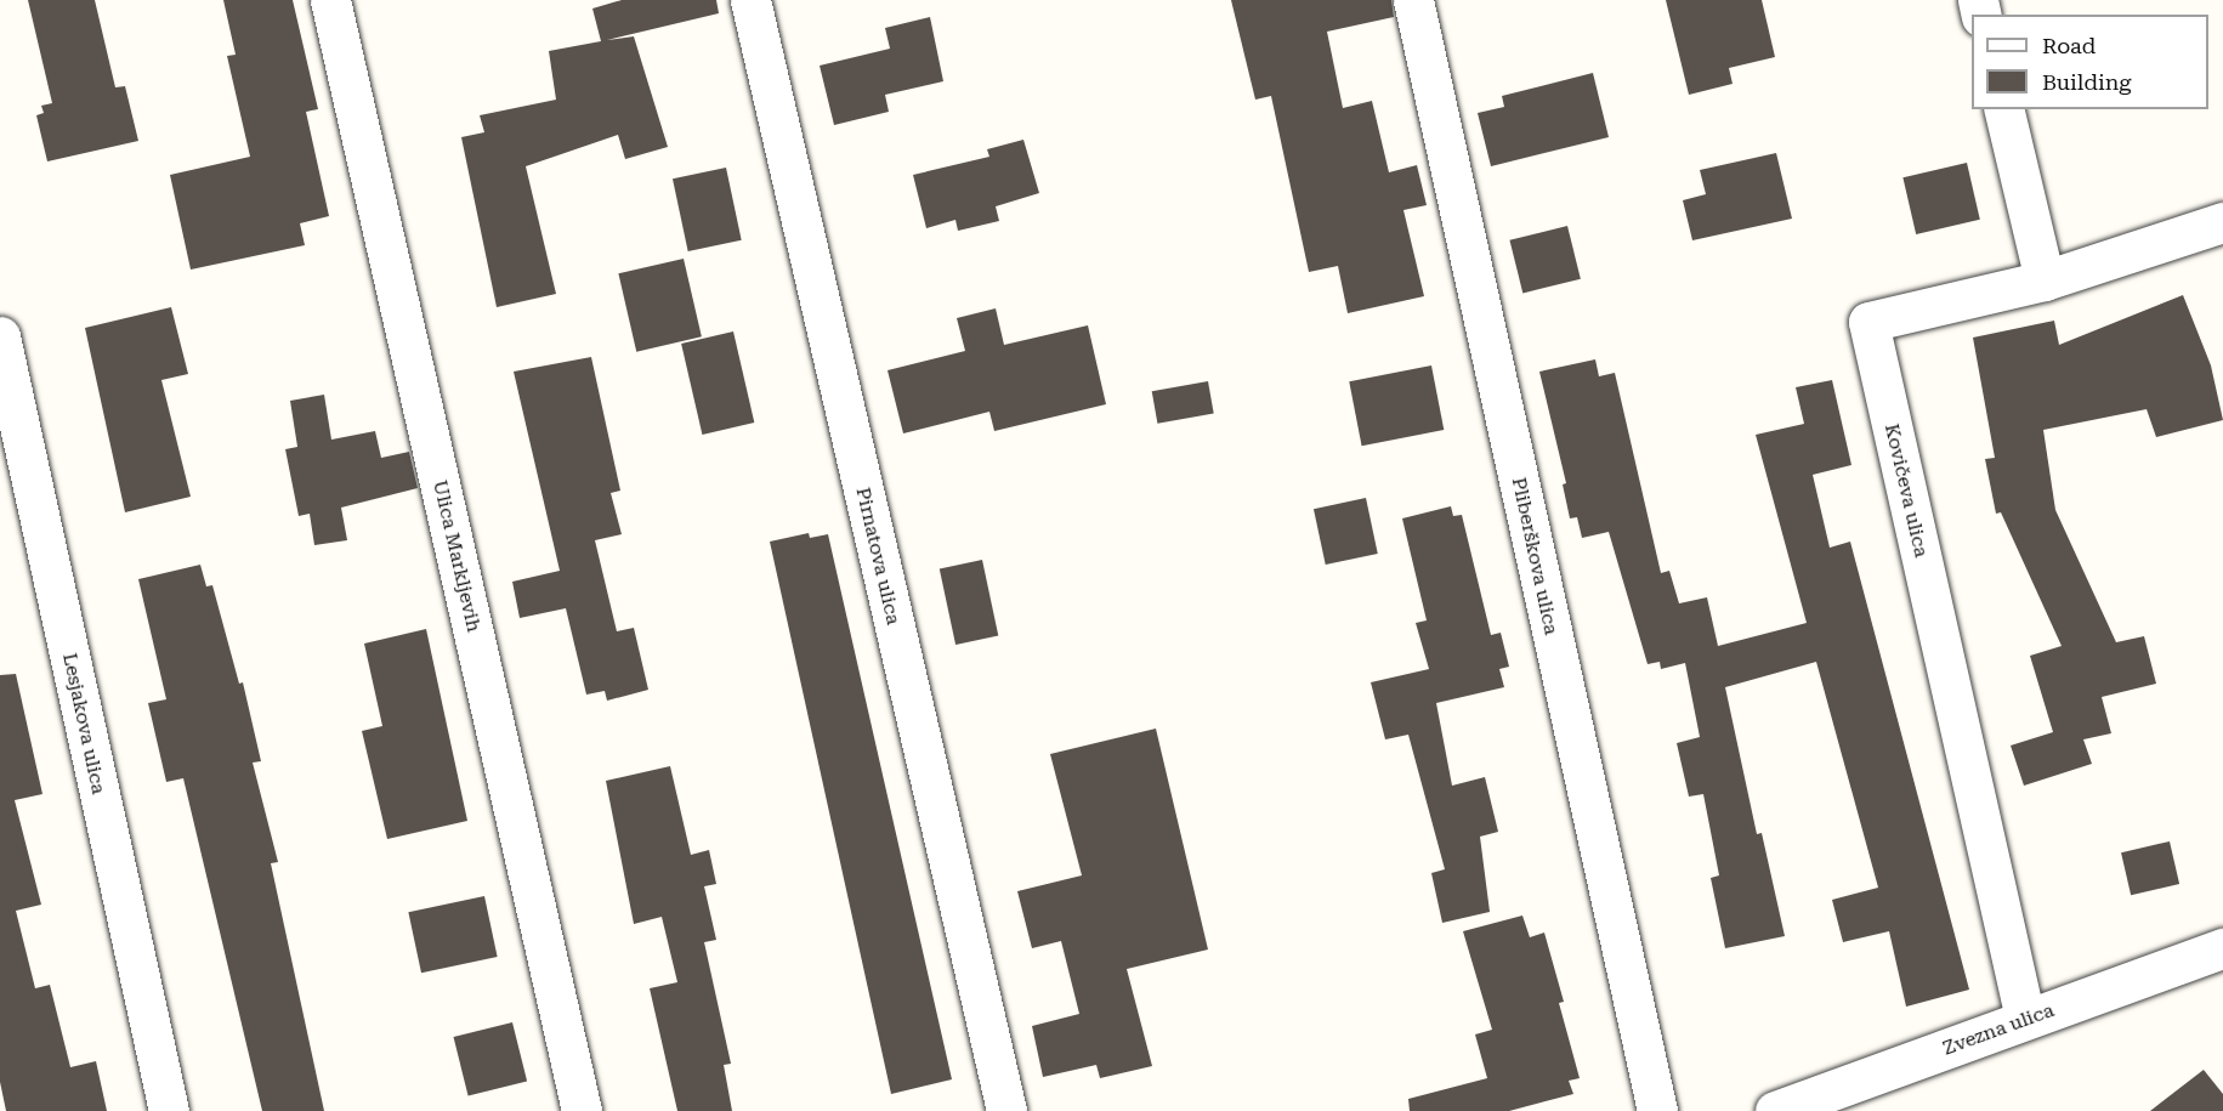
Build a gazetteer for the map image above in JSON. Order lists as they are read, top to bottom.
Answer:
{
  "streets": {
    "street": [
      "Kovičeva ulica",
      "Ulica Markljevih",
      "Pirnatova ulica",
      "Pliberškova ulica",
      "Lesjakova ulica",
      "Zvezna ulica"
    ]
  },
  "crossings": [
    ["Kovičeva ulica", "Zvezna ulica"]
  ],
  "legend": ["Road", "Building"]
}
